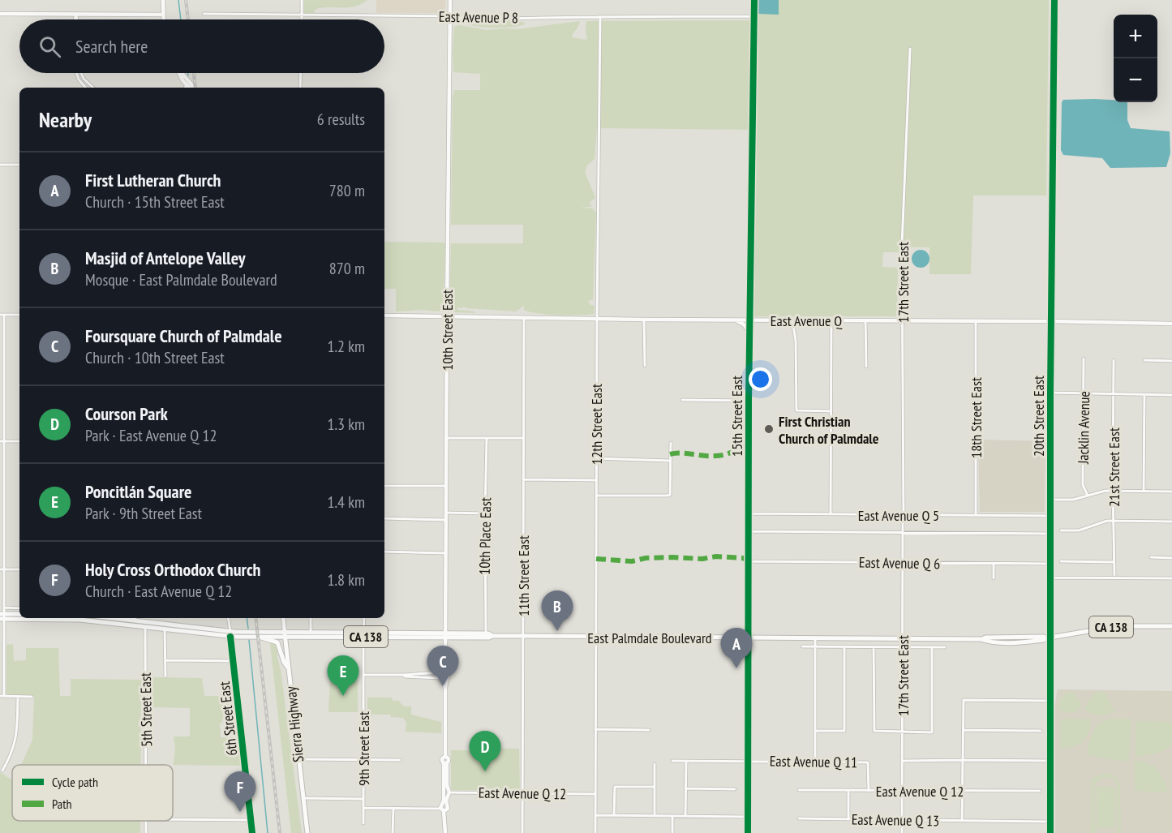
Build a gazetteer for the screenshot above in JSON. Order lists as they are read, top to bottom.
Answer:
{
  "streets": {
    "highway": ["CA 138", "East Palmdale Boulevard", "Sierra Highway"],
    "main road": ["East Avenue Q", "10th Street East"],
    "street": [
      "East Avenue P 8",
      "17th Street East",
      "15th Street East",
      "20th Street East",
      "18th Street East",
      "12th Street East",
      "Jacklin Avenue",
      "21st Street East",
      "East Avenue Q 5",
      "10th Place East",
      "East Avenue Q 6",
      "11th Street East",
      "5th Street East",
      "6th Street East",
      "9th Street East",
      "East Avenue Q 11",
      "East Avenue Q 12",
      "East Avenue Q 13"
    ]
  },
  "crossings": [
    ["East Avenue P 8", "10th Street East"],
    ["East Avenue P 8", "15th Street East"],
    ["East Avenue P 8", "12th Street East"],
    ["17th Street East", "East Avenue Q"],
    ["17th Street East", "East Avenue Q 5"],
    ["17th Street East", "East Avenue Q 6"],
    ["17th Street East", "East Palmdale Boulevard"],
    ["17th Street East", "East Avenue Q 12"],
    ["17th Street East", "East Avenue Q 13"],
    ["East Avenue Q", "10th Street East"],
    ["East Avenue Q", "15th Street East"],
    ["East Avenue Q", "20th Street East"],
    ["East Avenue Q", "18th Street East"],
    ["East Avenue Q", "12th Street East"],
    ["East Avenue Q", "11th Street East"],
    ["10th Street East", "East Palmdale Boulevard"],
    ["15th Street East", "East Avenue Q 5"],
    ["15th Street East", "East Avenue Q 6"],
    ["15th Street East", "East Palmdale Boulevard"],
    ["15th Street East", "East Avenue Q 11"],
    ["20th Street East", "East Avenue Q 5"],
    ["20th Street East", "East Avenue Q 6"],
    ["20th Street East", "East Palmdale Boulevard"],
    ["20th Street East", "East Avenue Q 13"],
    ["18th Street East", "East Avenue Q 5"],
    ["12th Street East", "East Palmdale Boulevard"],
    ["12th Street East", "East Avenue Q 12"],
    ["10th Place East", "East Palmdale Boulevard"],
    ["11th Street East", "East Palmdale Boulevard"],
    ["11th Street East", "East Avenue Q 12"],
    ["East Palmdale Boulevard", "5th Street East"],
    ["East Palmdale Boulevard", "6th Street East"],
    ["East Palmdale Boulevard", "Sierra Highway"],
    ["East Palmdale Boulevard", "9th Street East"],
    ["East Avenue Q 11", "East Avenue Q 12"]
  ],
  "places": ["First Christian Church of Palmdale"],
  "legend": ["Cycle path", "Path"],
  "page": {
    "map_buttons": ["+", "−"],
    "search": "Search here",
    "heading": ["Nearby", "6 results"],
    "list": [
      {
        "mark": "A",
        "name": "First Lutheran Church",
        "note": "Church · 15th Street East",
        "value": "780 m"
      },
      {
        "mark": "B",
        "name": "Masjid of Antelope Valley",
        "note": "Mosque · East Palmdale Boulevard",
        "value": "870 m"
      },
      {
        "mark": "C",
        "name": "Foursquare Church of Palmdale",
        "note": "Church · 10th Street East",
        "value": "1.2 km"
      },
      {
        "mark": "D",
        "name": "Courson Park",
        "note": "Park · East Avenue Q 12",
        "value": "1.3 km"
      },
      {
        "mark": "E",
        "name": "Poncitlán Square",
        "note": "Park · 9th Street East",
        "value": "1.4 km"
      },
      {
        "mark": "F",
        "name": "Holy Cross Orthodox Church",
        "note": "Church · East Avenue Q 12",
        "value": "1.8 km"
      }
    ],
    "pins": [
      "B",
      "A",
      "C",
      "E",
      "D",
      "F"
    ]
  }
}
